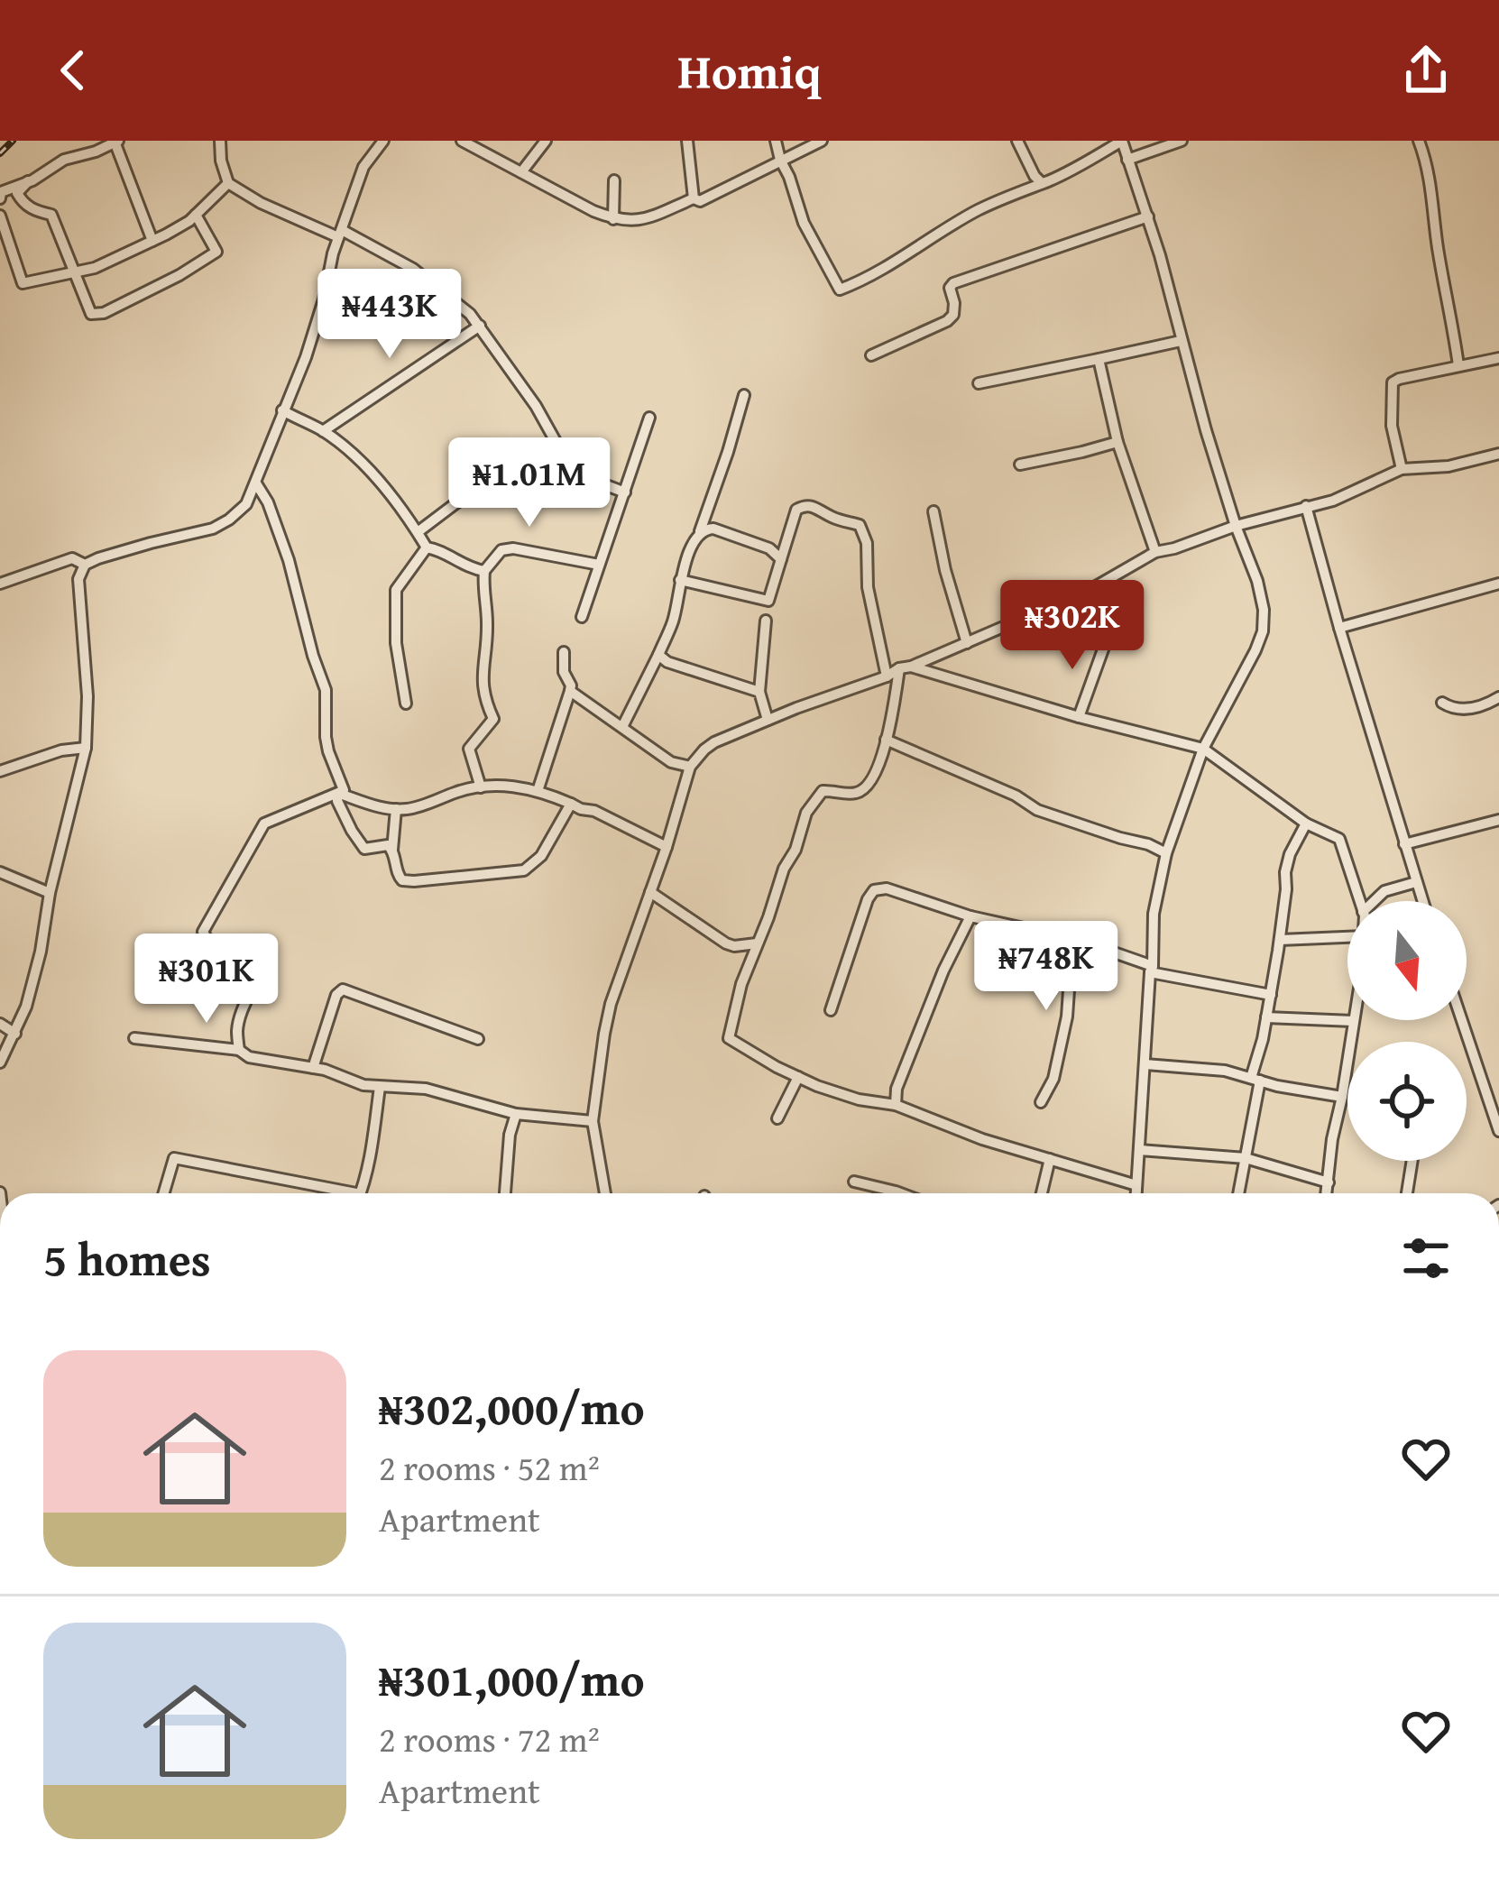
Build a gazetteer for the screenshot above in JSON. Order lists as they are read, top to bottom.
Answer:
{
  "north": "bottom",
  "page": {
    "header": "Homiq",
    "price": [
      "₦443K",
      "₦1.01M",
      "₦302K",
      "₦748K",
      "₦301K"
    ],
    "heading": "5 homes",
    "list": [
      {
        "name": "₦302,000/mo",
        "note": "2 rooms · 52 m² · Apartment"
      },
      {
        "name": "₦301,000/mo",
        "note": "2 rooms · 72 m² · Apartment"
      }
    ]
  }
}
